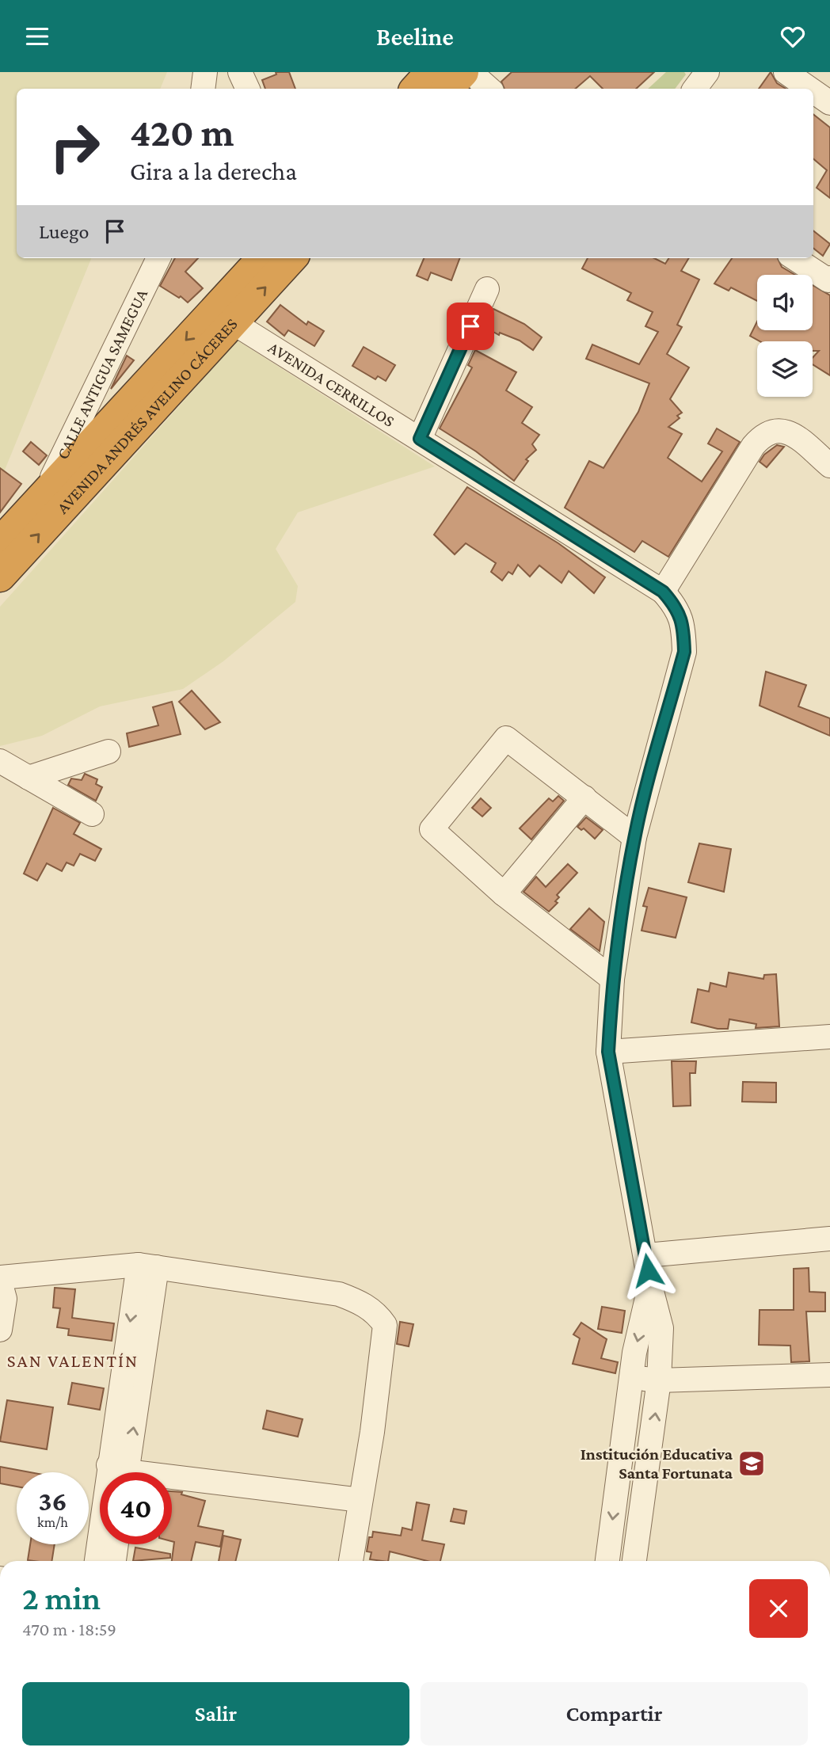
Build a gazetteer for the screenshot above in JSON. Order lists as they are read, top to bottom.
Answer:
{
  "streets": {
    "highway": ["AVENIDA ANDRÉS AVELINO CÁCERES"],
    "street": ["CALLE ANTIGUA SAMEGUA", "AVENIDA CERRILLOS"]
  },
  "crossings": [
    ["CALLE ANTIGUA SAMEGUA", "AVENIDA ANDRÉS AVELINO CÁCERES"],
    ["AVENIDA CERRILLOS", "AVENIDA ANDRÉS AVELINO CÁCERES"]
  ],
  "districts": ["SAN VALENTÍN"],
  "places": {
    "school or university": ["Institución Educativa Santa Fortunata"]
  },
  "page": {
    "header": "Beeline",
    "turn": ["420 m", "Gira a la derecha"],
    "then": "Luego",
    "speed": "36 km/h",
    "limit": "40",
    "heading": ["2 min", "470 m · 18:59"],
    "buttons": ["Salir", "Compartir"]
  }
}
